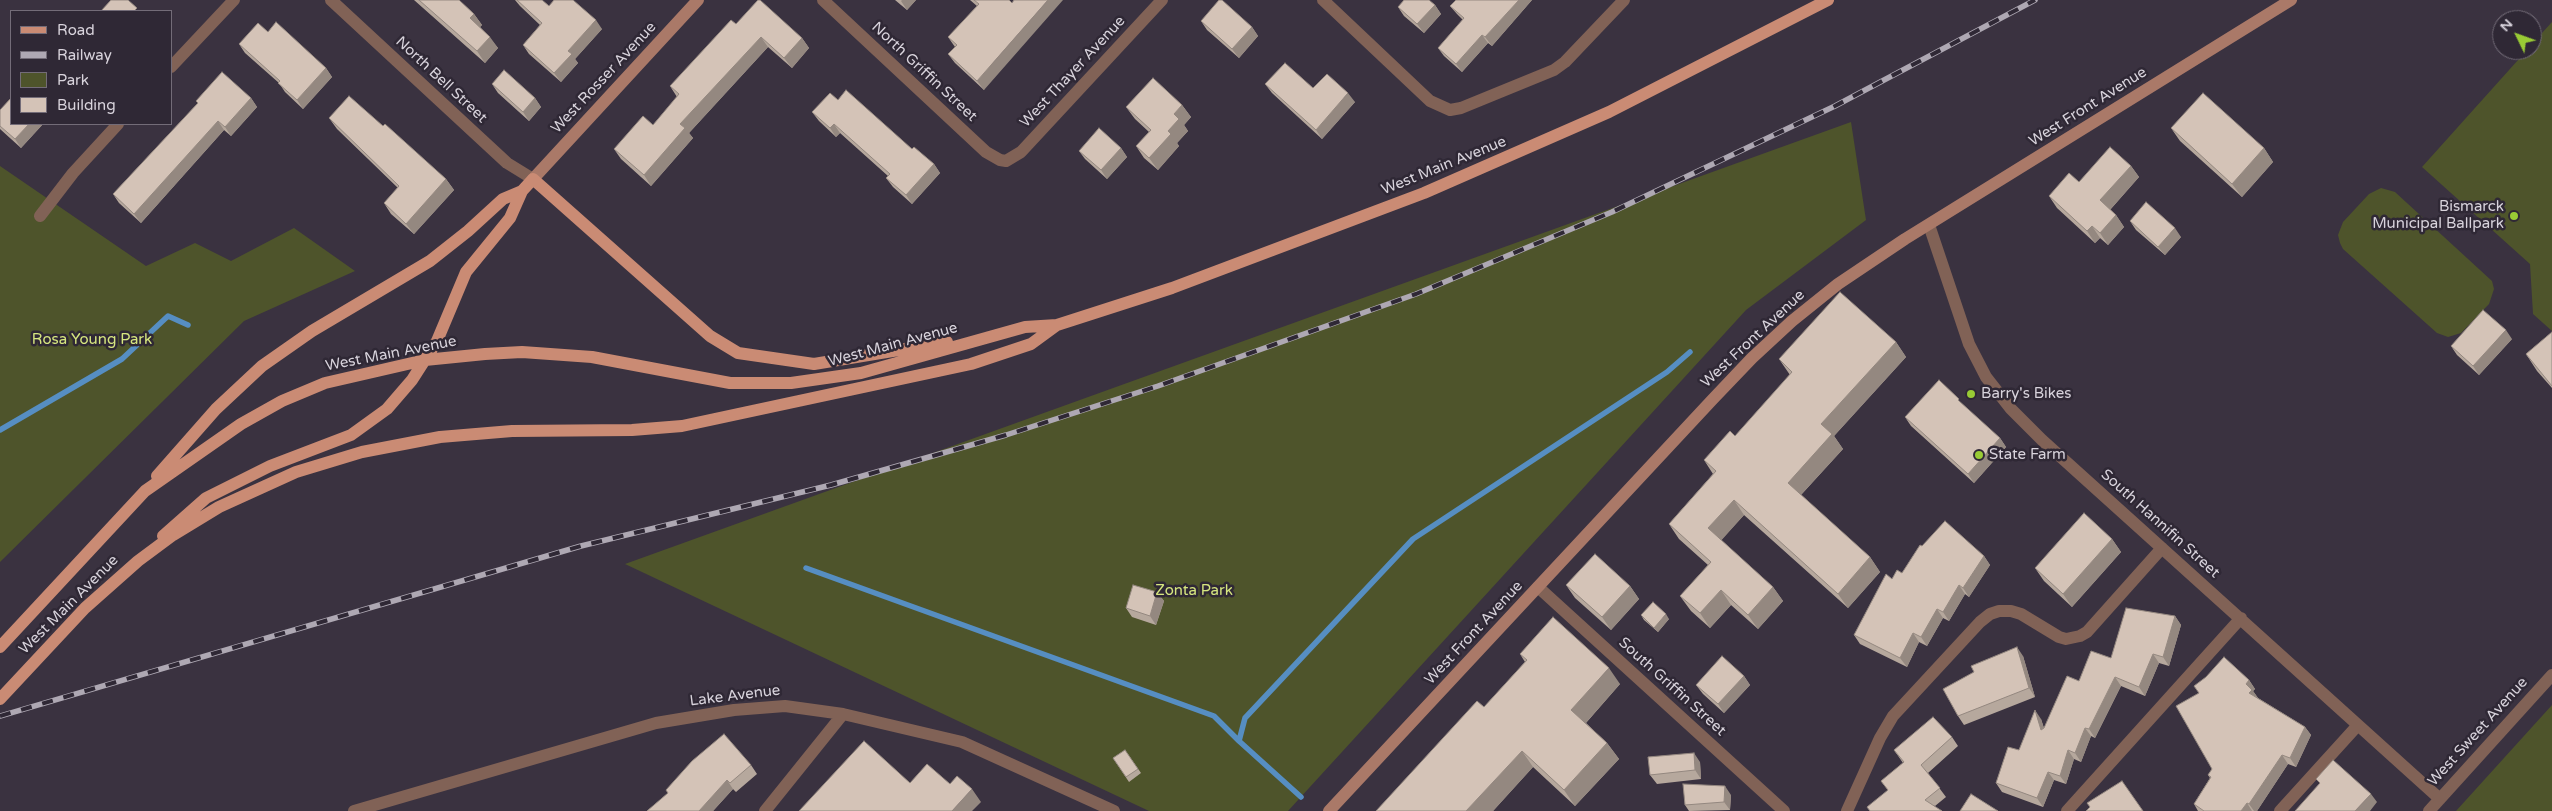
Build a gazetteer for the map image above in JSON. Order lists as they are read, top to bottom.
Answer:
{
  "streets": {
    "main road": ["West Main Avenue"],
    "street": [
      "North Griffin Street",
      "West Thayer Avenue",
      "West Rosser Avenue",
      "North Bell Street",
      "West Front Avenue",
      "South Hannifin Street",
      "South Griffin Street",
      "Lake Avenue",
      "West Sweet Avenue"
    ]
  },
  "crossings": [
    ["North Griffin Street", "West Thayer Avenue"],
    ["West Rosser Avenue", "North Bell Street"],
    ["West Front Avenue", "South Hannifin Street"],
    ["West Front Avenue", "South Griffin Street"],
    ["South Hannifin Street", "West Sweet Avenue"]
  ],
  "parks": ["Rosa Young Park", "Zonta Park"],
  "places": ["Bismarck Municipal Ballpark", "Barry's Bikes", "State Farm"],
  "legend": [
    "Road",
    "Railway",
    "Park",
    "Building"
  ],
  "north": "top left"
}
